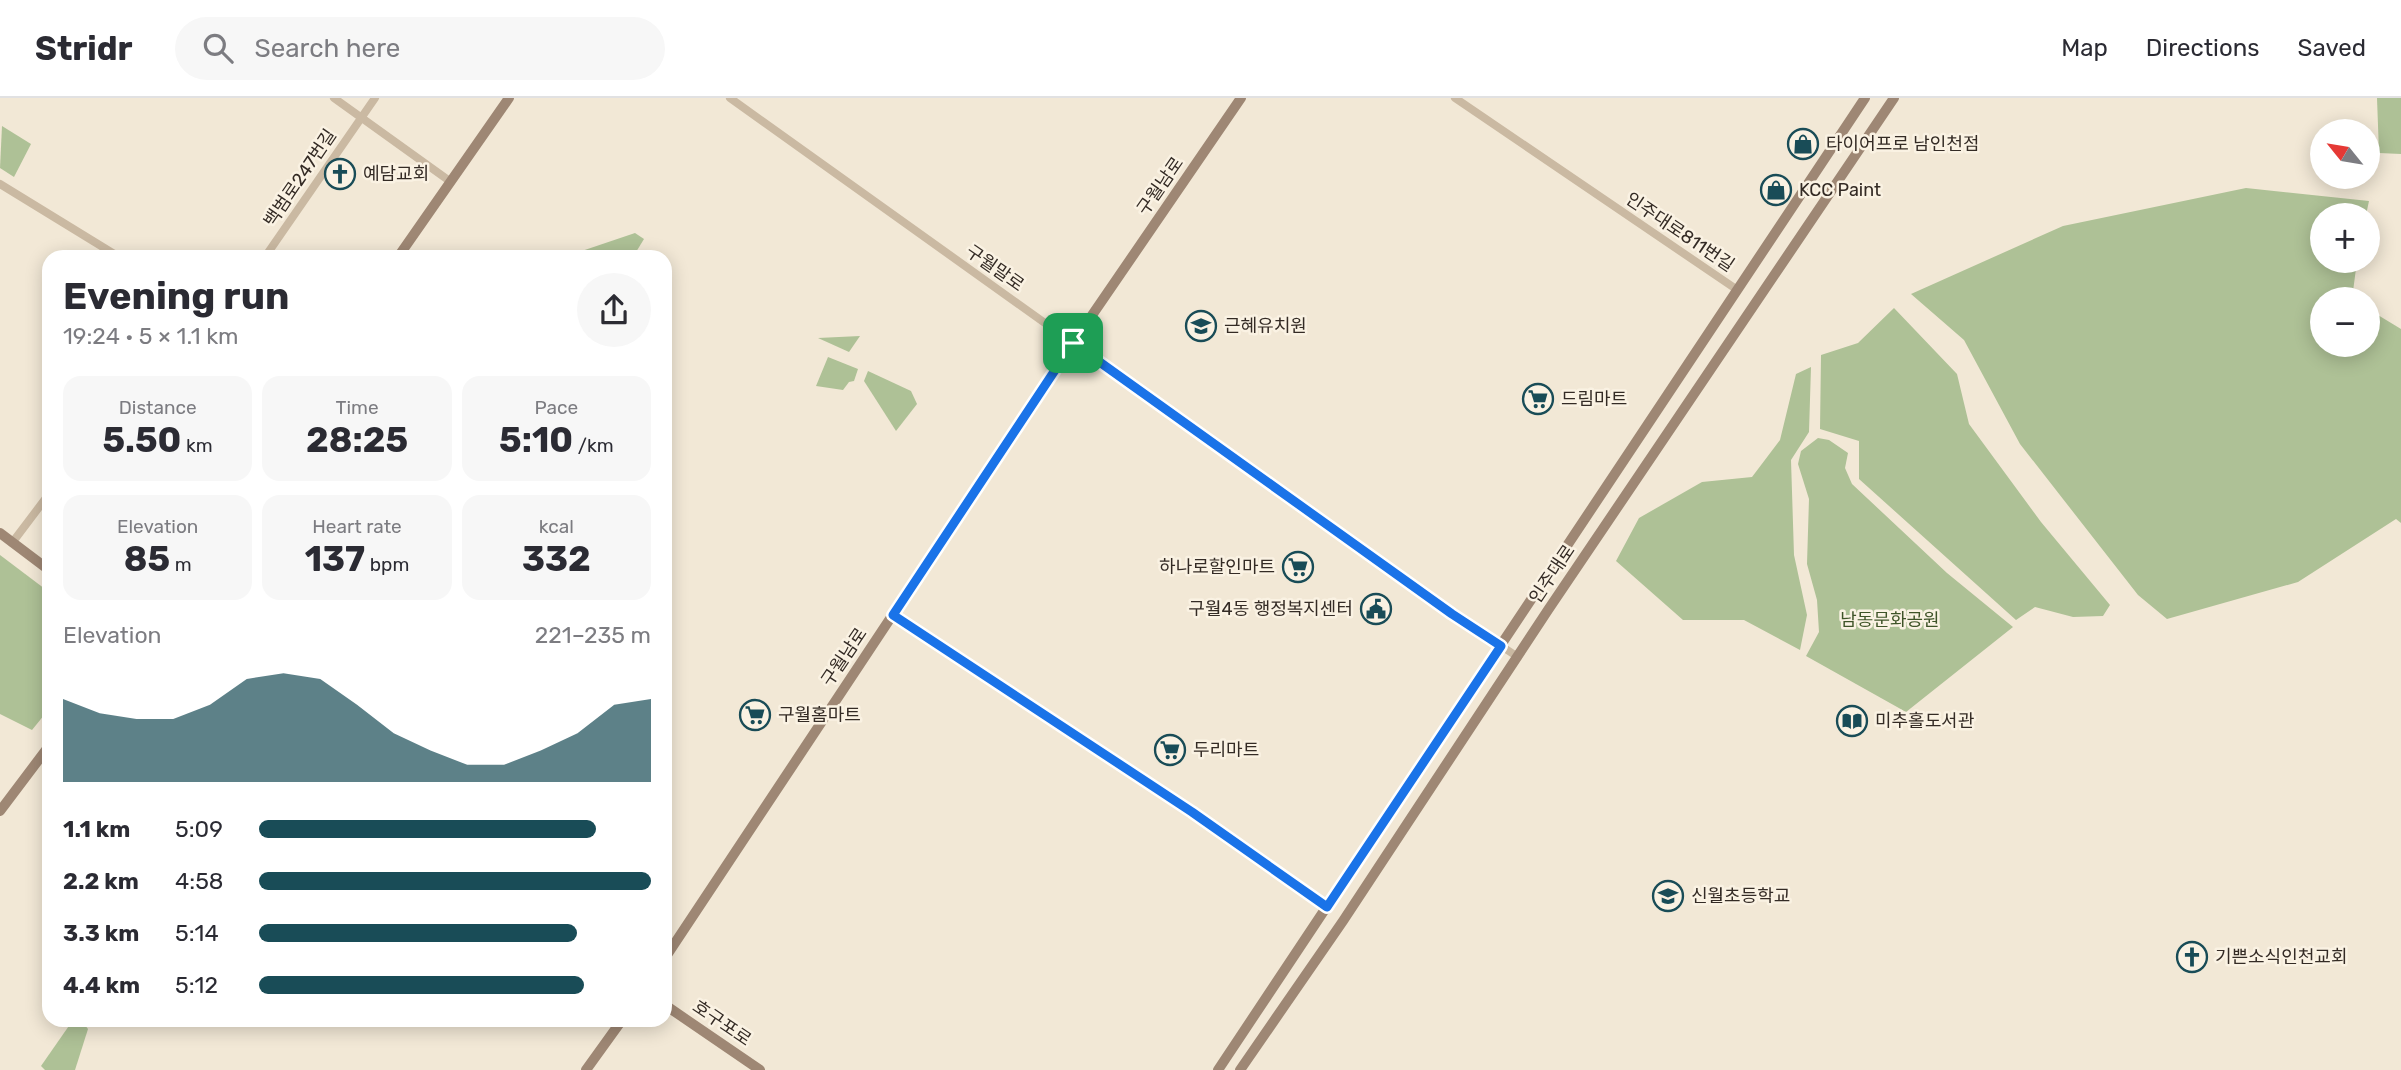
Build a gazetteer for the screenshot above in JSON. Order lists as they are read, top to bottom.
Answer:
{
  "streets": {
    "main road": ["구월남로", "인주대로", "호구포로"],
    "street": ["백범로247번길", "인주대로811번길", "구월말로"]
  },
  "crossings": [
    ["구월남로", "구월말로"],
    ["인주대로811번길", "인주대로"],
    ["구월말로", "인주대로"]
  ],
  "parks": ["남동문화공원"],
  "places": {
    "shop": ["타이어프로 남인천점", "KCC Paint"],
    "church": ["예담교회", "기쁜소식인천교회"],
    "school or university": ["근혜유치원", "신월초등학교"],
    "supermarket": [
      "드림마트",
      "하나로할인마트",
      "구월홈마트",
      "두리마트"
    ],
    "public building": ["구월4동 행정복지센터"],
    "library": ["미추홀도서관"]
  },
  "north": "top left",
  "page": {
    "header": "Stridr",
    "search": "Search here",
    "nav": ["Map", "Directions", "Saved"],
    "map_buttons": ["+", "−"],
    "heading": ["Evening run", "19:24 · 5 × 1.1 km"],
    "stats": [
      ["Distance", "5.50 km"],
      ["Time", "28:25"],
      ["Pace", "5:10 /km"],
      ["Elevation", "85 m"],
      ["Heart rate", "137 bpm"],
      ["kcal", "332"]
    ],
    "chart": ["Elevation", "221–235 m"],
    "list": [
      {
        "name": "1.1 km",
        "note": "5:09"
      },
      {
        "name": "2.2 km",
        "note": "4:58"
      },
      {
        "name": "3.3 km",
        "note": "5:14"
      },
      {
        "name": "4.4 km",
        "note": "5:12"
      }
    ]
  }
}
